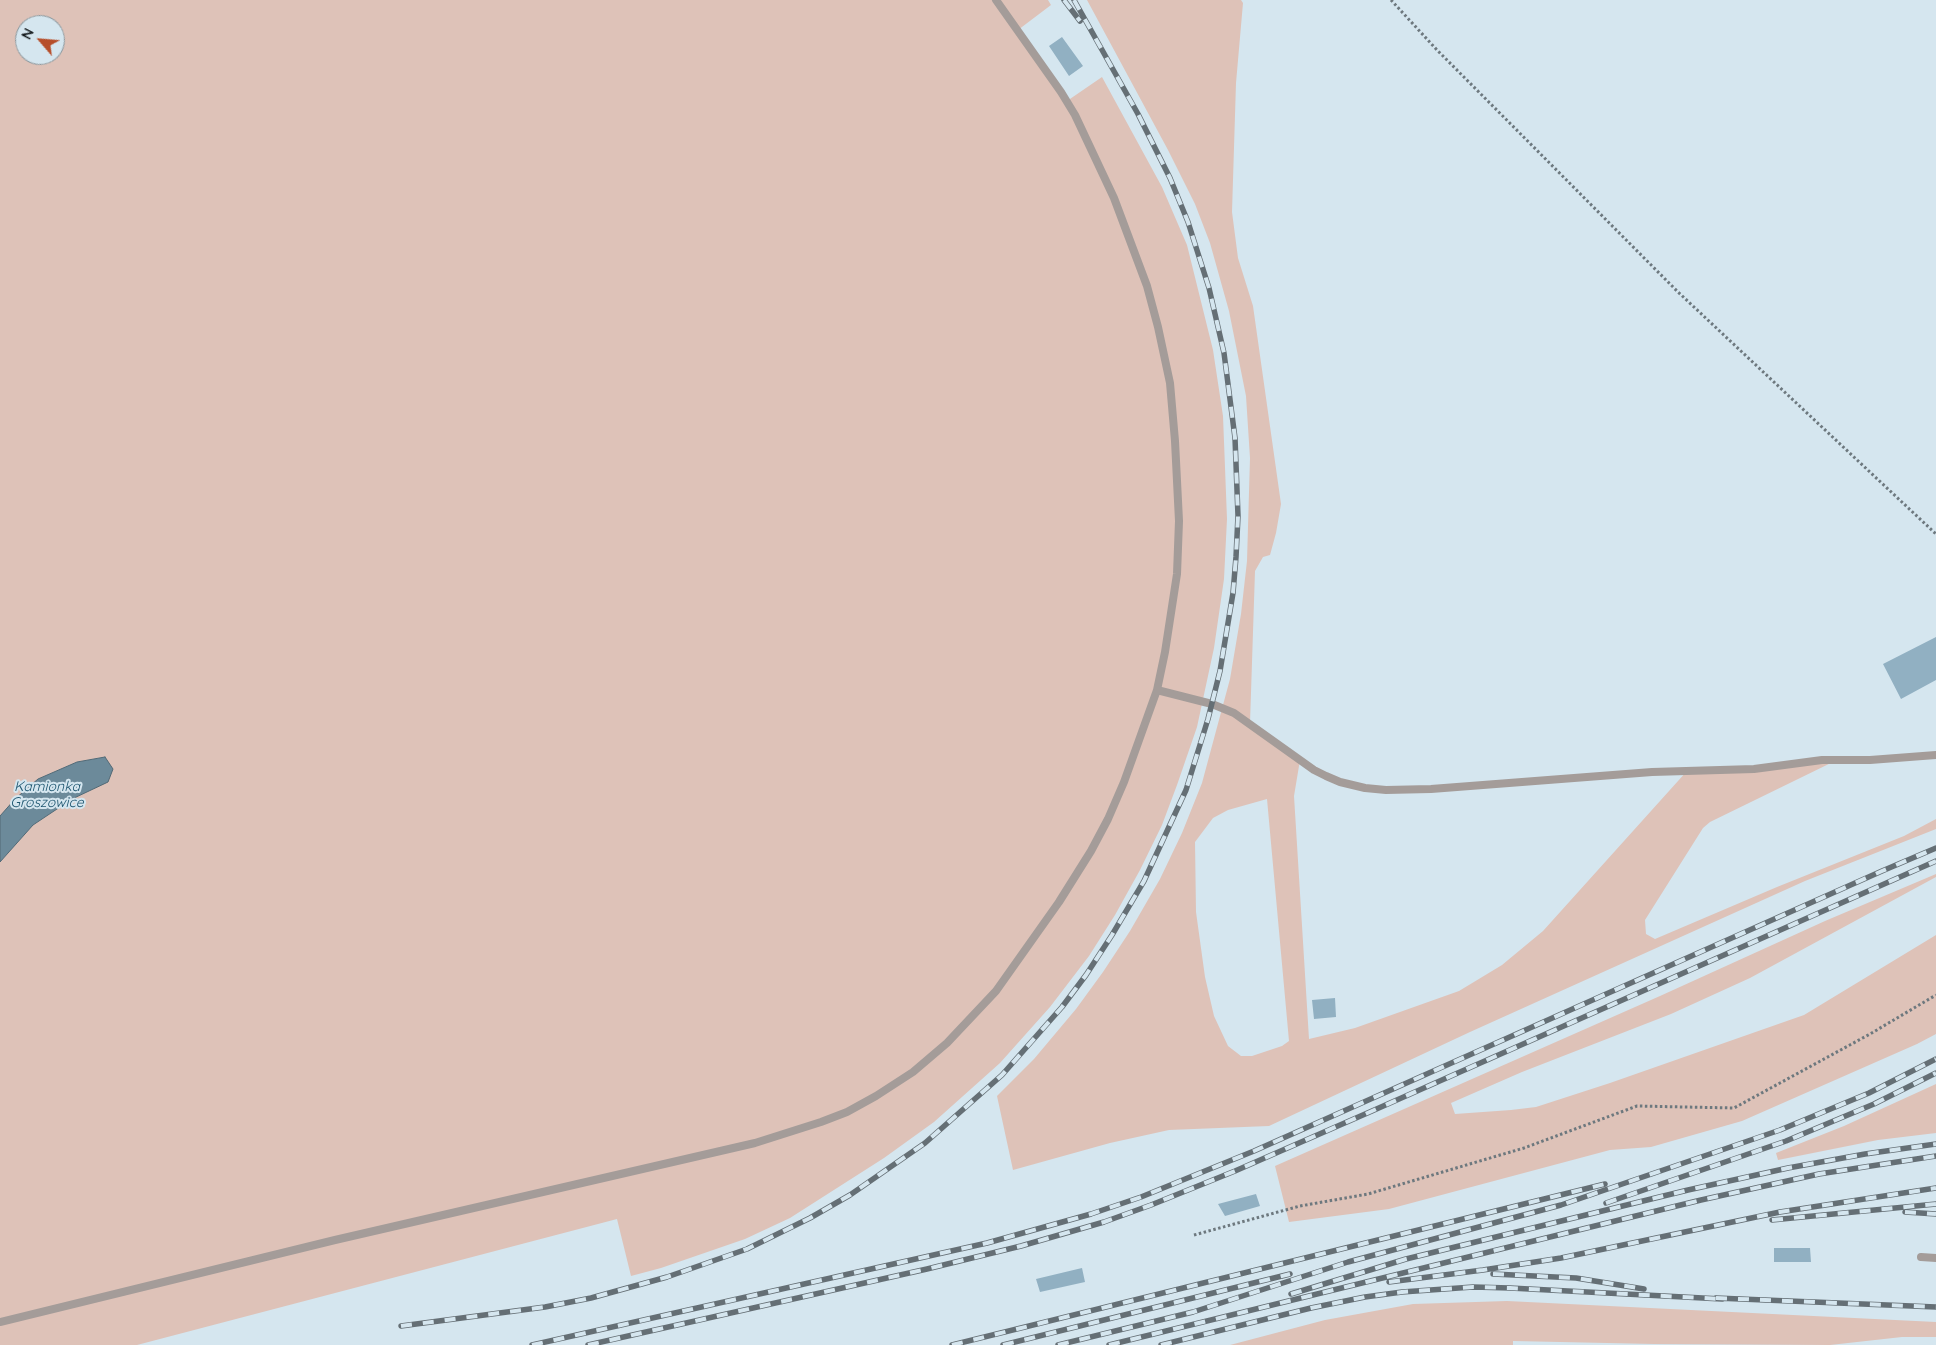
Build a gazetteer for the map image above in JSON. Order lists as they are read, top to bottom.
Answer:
{
  "water": ["Kamionka Groszowice"],
  "north": "top left"
}
